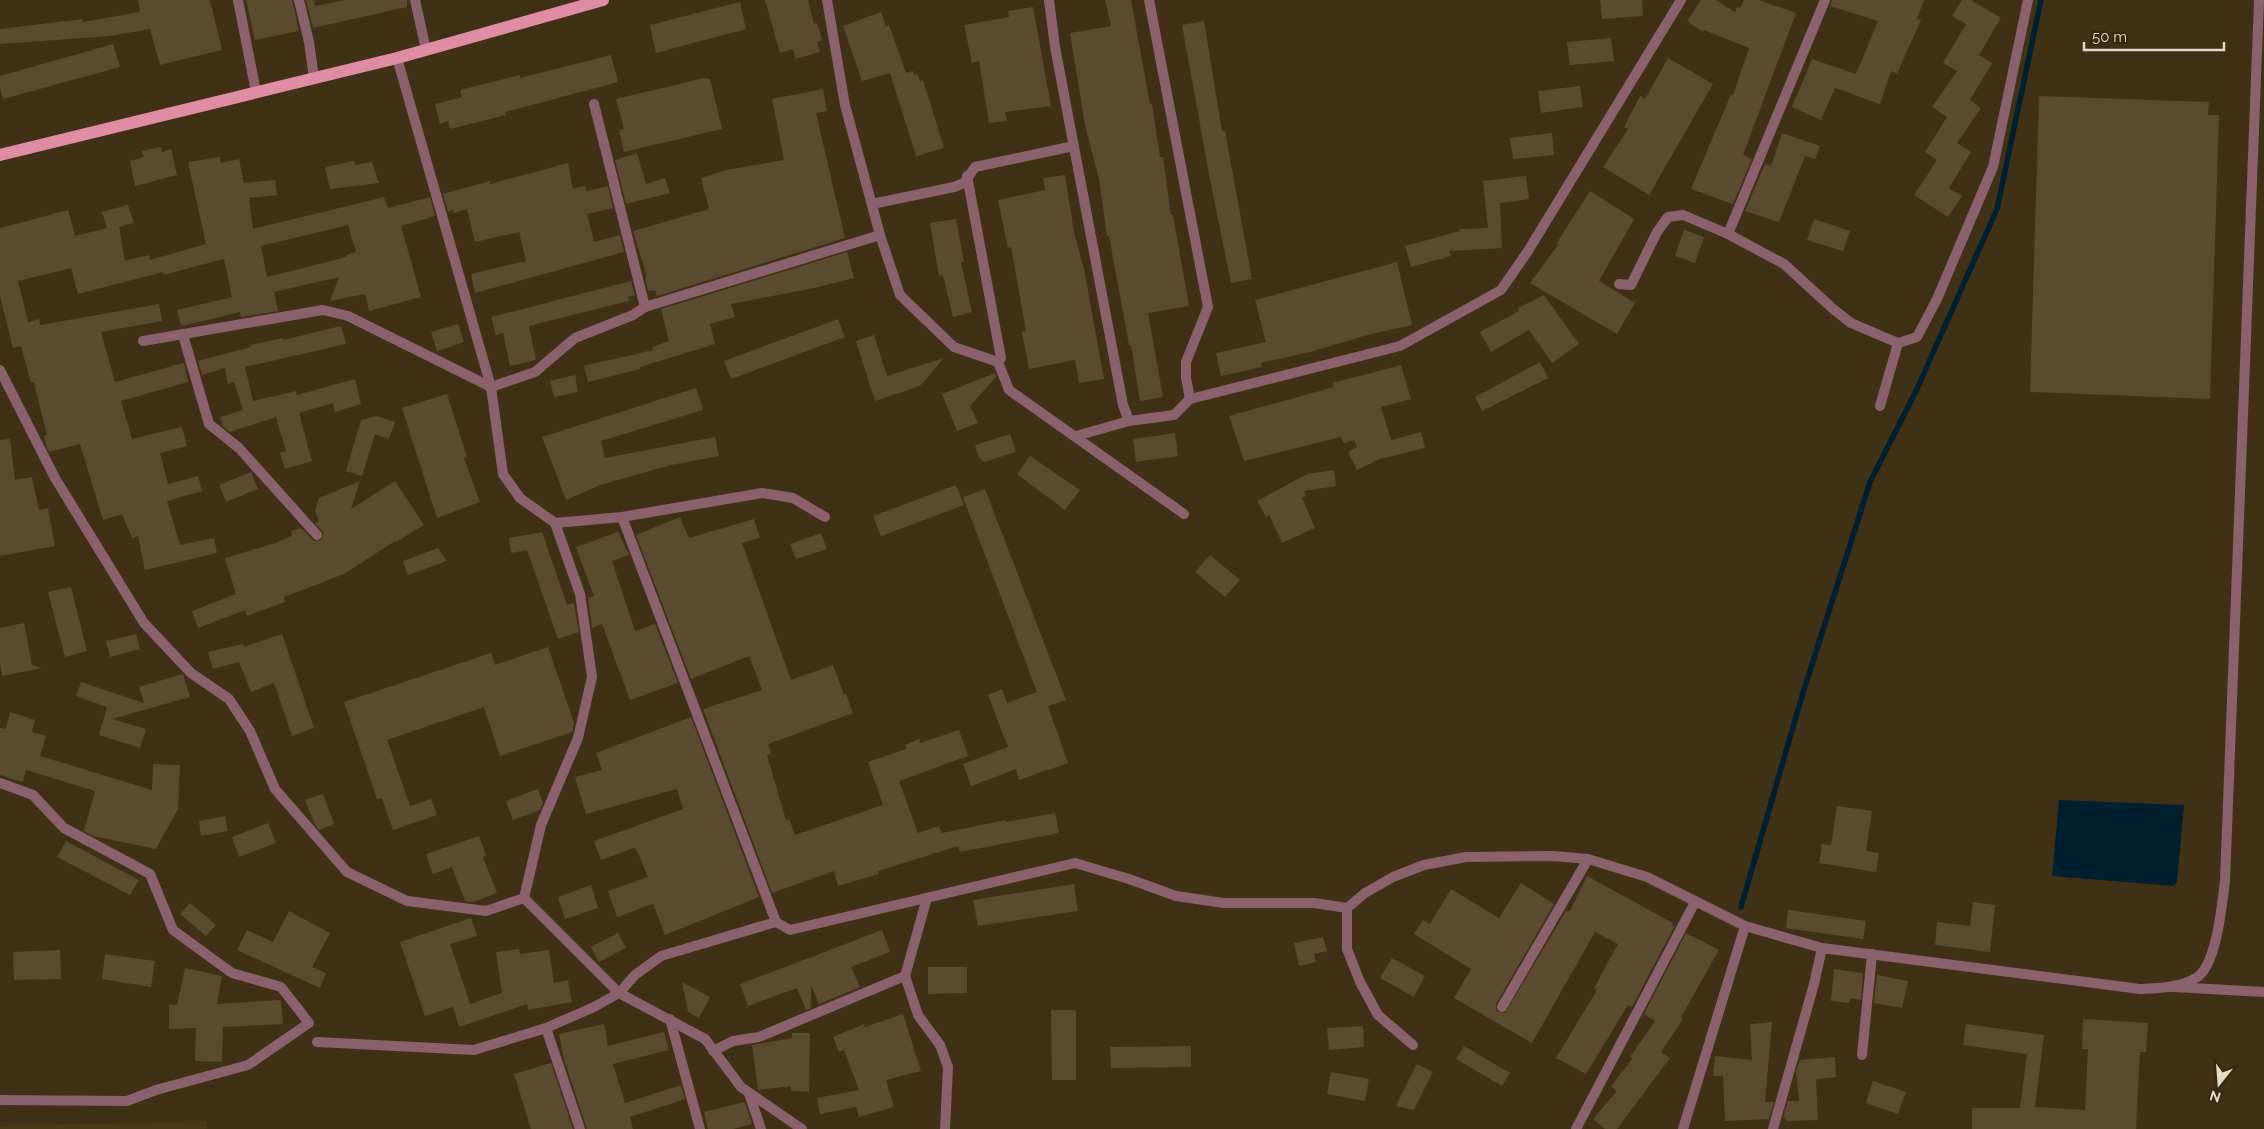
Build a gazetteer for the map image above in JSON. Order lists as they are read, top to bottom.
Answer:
{
  "scale_bar": "50 m",
  "north": "bottom"
}
